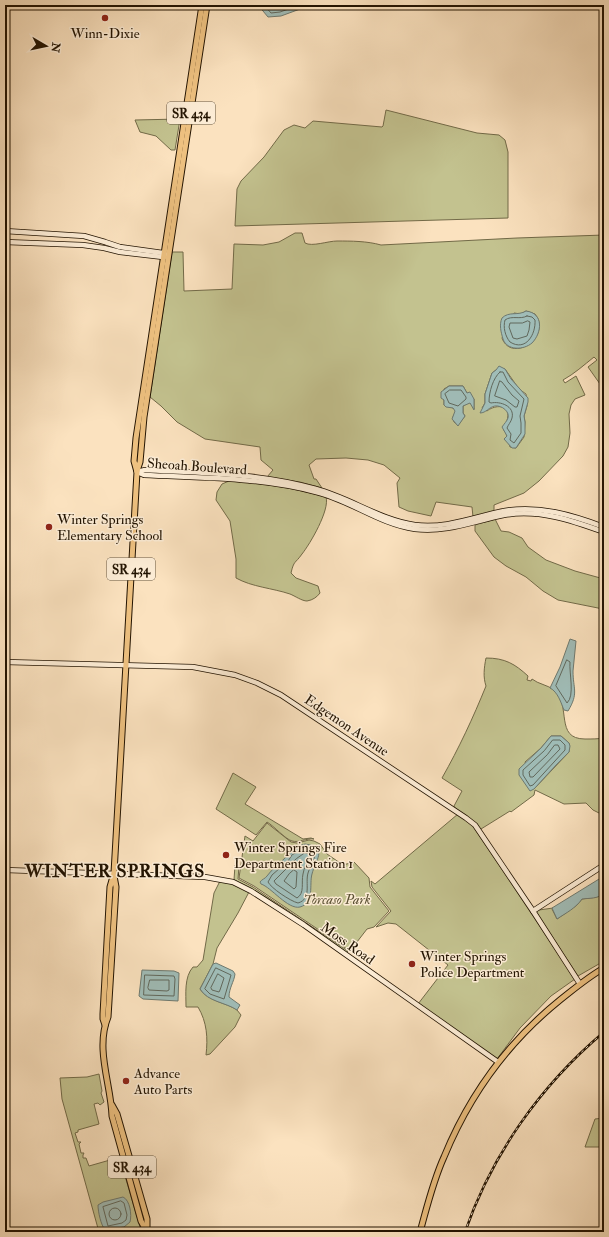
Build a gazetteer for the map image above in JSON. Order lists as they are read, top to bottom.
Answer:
{
  "streets": {
    "main road": ["SR 434"],
    "street": ["Sheoah Boulevard", "Edgemon Avenue", "Moss Road"]
  },
  "crossings": [
    ["SR 434", "Sheoah Boulevard"],
    ["SR 434", "Edgemon Avenue"],
    ["SR 434", "Moss Road"]
  ],
  "districts": ["WINTER SPRINGS"],
  "parks": ["Torcaso Park"],
  "places": [
    "Winn-Dixie",
    "Winter Springs Elementary School",
    "Winter Springs Fire Department Station 1",
    "Winter Springs Police Department",
    "Advance Auto Parts"
  ],
  "north": "right"
}
